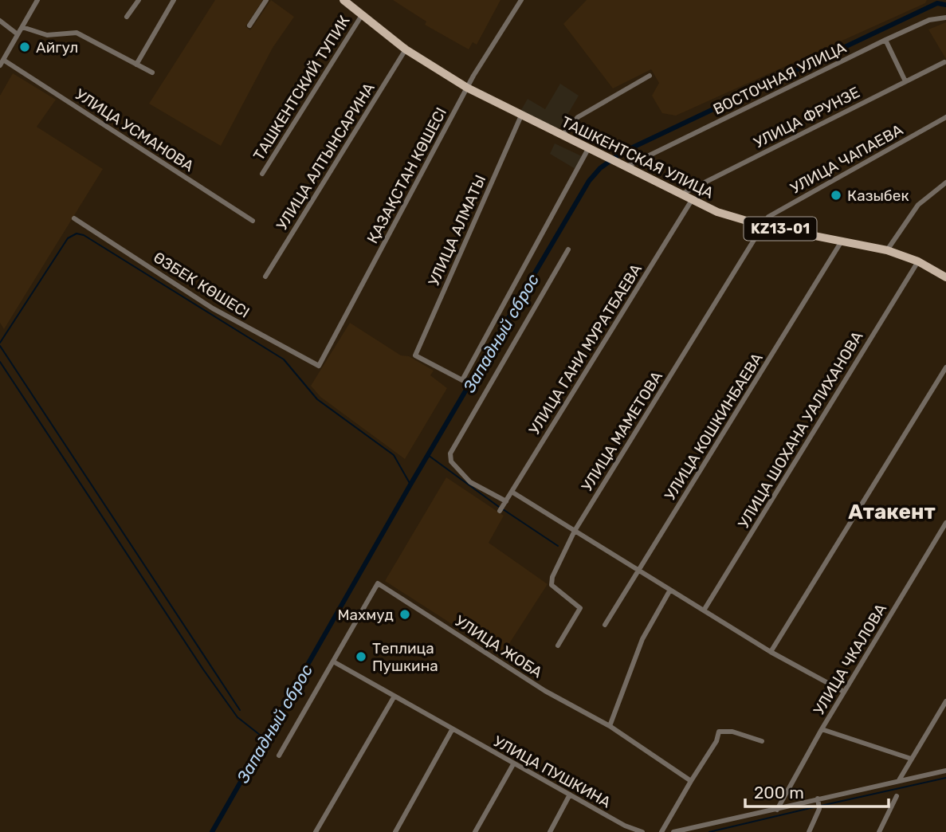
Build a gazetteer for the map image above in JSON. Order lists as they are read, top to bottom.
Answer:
{
  "streets": {
    "main road": ["ТАШКЕНТСКАЯ УЛИЦА", "KZ13-01"],
    "street": [
      "ВОСТОЧНАЯ УЛИЦА",
      "ТАШКЕНТСКИЙ ТУПИК",
      "УЛИЦА ФРУНЗЕ",
      "УЛИЦА УСМАНОВА",
      "УЛИЦА АЛТЫНСАРИНА",
      "УЛИЦА ЧАПАЕВА",
      "ҚАЗАҚСТАН КӨШЕСІ",
      "УЛИЦА АЛМАТЫ",
      "ӨЗБЕК КӨШЕСІ",
      "УЛИЦА ГАНИ МУРАТБАЕВА",
      "УЛИЦА КОШКИНБАЕВА",
      "УЛИЦА ШОХАНА УАЛИХАНОВА",
      "УЛИЦА МАМЕТОВА",
      "УЛИЦА ЖОБА",
      "УЛИЦА ЧКАЛОВА",
      "УЛИЦА ПУШКИНА"
    ]
  },
  "crossings": [
    ["ВОСТОЧНАЯ УЛИЦА", "ТАШКЕНТСКАЯ УЛИЦА"],
    ["ТАШКЕНТСКИЙ ТУПИК", "ТАШКЕНТСКАЯ УЛИЦА"],
    ["УЛИЦА ФРУНЗЕ", "ТАШКЕНТСКАЯ УЛИЦА"],
    ["УЛИЦА АЛТЫНСАРИНА", "ТАШКЕНТСКАЯ УЛИЦА"],
    ["ТАШКЕНТСКАЯ УЛИЦА", "УЛИЦА ЧАПАЕВА"],
    ["ТАШКЕНТСКАЯ УЛИЦА", "ҚАЗАҚСТАН КӨШЕСІ"],
    ["ТАШКЕНТСКАЯ УЛИЦА", "УЛИЦА АЛМАТЫ"],
    ["ТАШКЕНТСКАЯ УЛИЦА", "УЛИЦА ГАНИ МУРАТБАЕВА"],
    ["ТАШКЕНТСКАЯ УЛИЦА", "УЛИЦА КОШКИНБАЕВА"],
    ["ТАШКЕНТСКАЯ УЛИЦА", "УЛИЦА ШОХАНА УАЛИХАНОВА"],
    ["ТАШКЕНТСКАЯ УЛИЦА", "УЛИЦА МАМЕТОВА"],
    ["УЛИЦА ЧАПАЕВА", "УЛИЦА МАМЕТОВА"],
    ["ҚАЗАҚСТАН КӨШЕСІ", "ӨЗБЕК КӨШЕСІ"],
    ["УЛИЦА ЖОБА", "УЛИЦА ПУШКИНА"]
  ],
  "districts": ["Атакент"],
  "water": ["Западный сброс"],
  "places": [
    "Айгул",
    "Казыбек",
    "Махмуд",
    "Теплица Пушкина"
  ],
  "scale_bar": "200 m"
}
